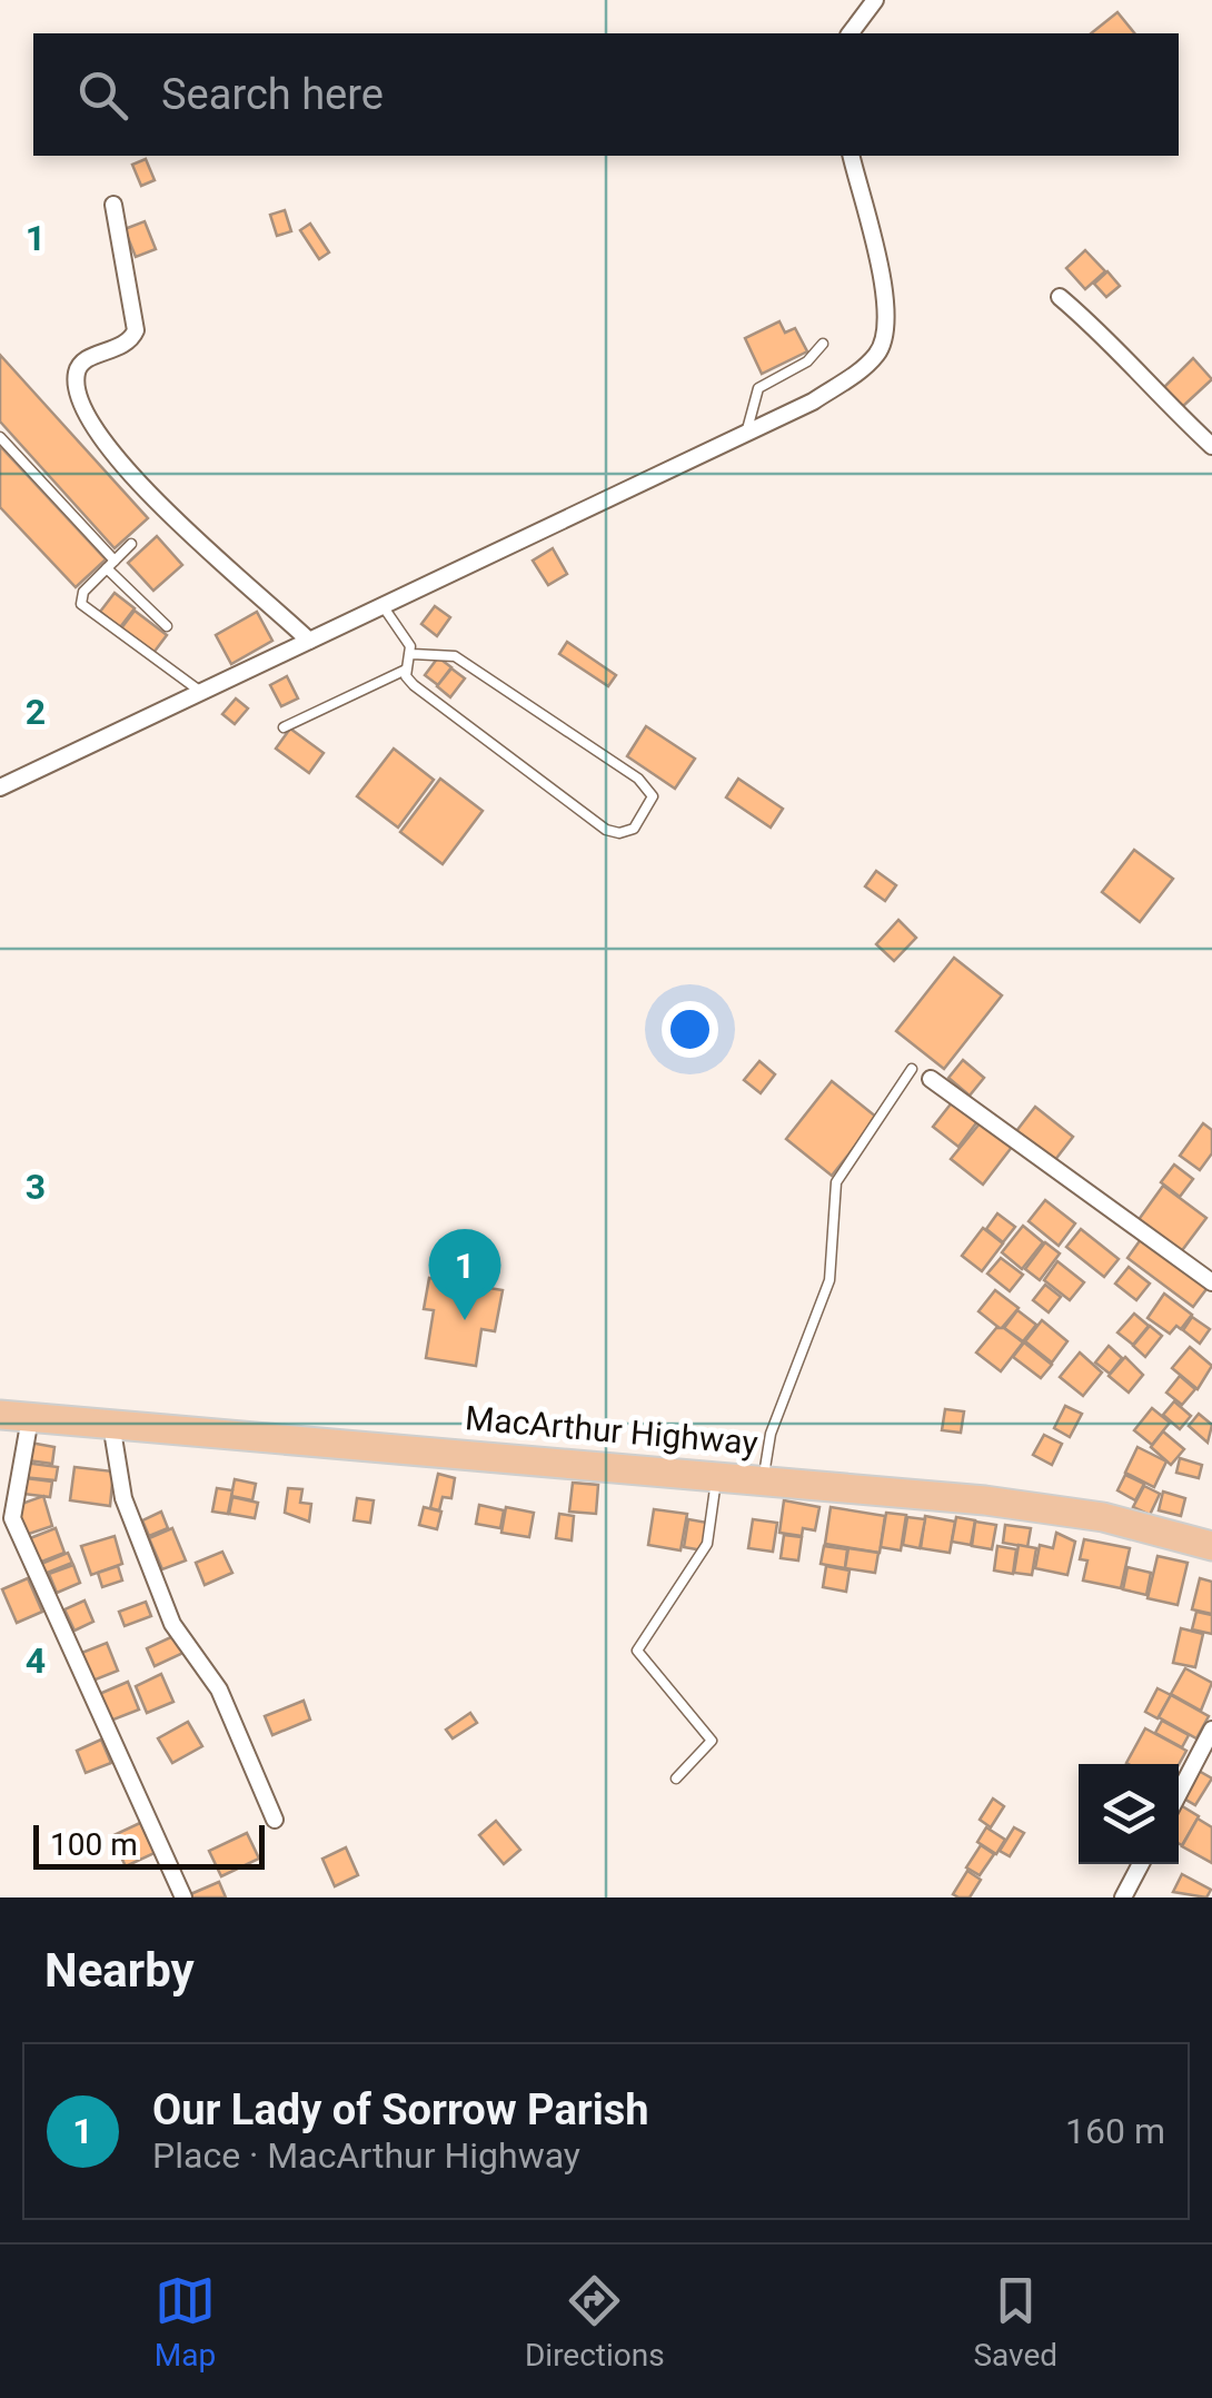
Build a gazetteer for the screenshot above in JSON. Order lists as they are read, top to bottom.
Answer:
{
  "streets": {
    "highway": ["MacArthur Highway"]
  },
  "scale_bar": "100 m",
  "page": {
    "search": "Search here",
    "pins": "1",
    "scale": "100 m",
    "heading": "Nearby",
    "list": [
      {
        "mark": "1",
        "name": "Our Lady of Sorrow Parish",
        "note": "Place · MacArthur Highway",
        "value": "160 m"
      }
    ],
    "nav": ["Map", "Directions", "Saved"]
  },
  "grid": {
    "rows": [
      "1",
      "2",
      "3",
      "4"
    ]
  }
}
